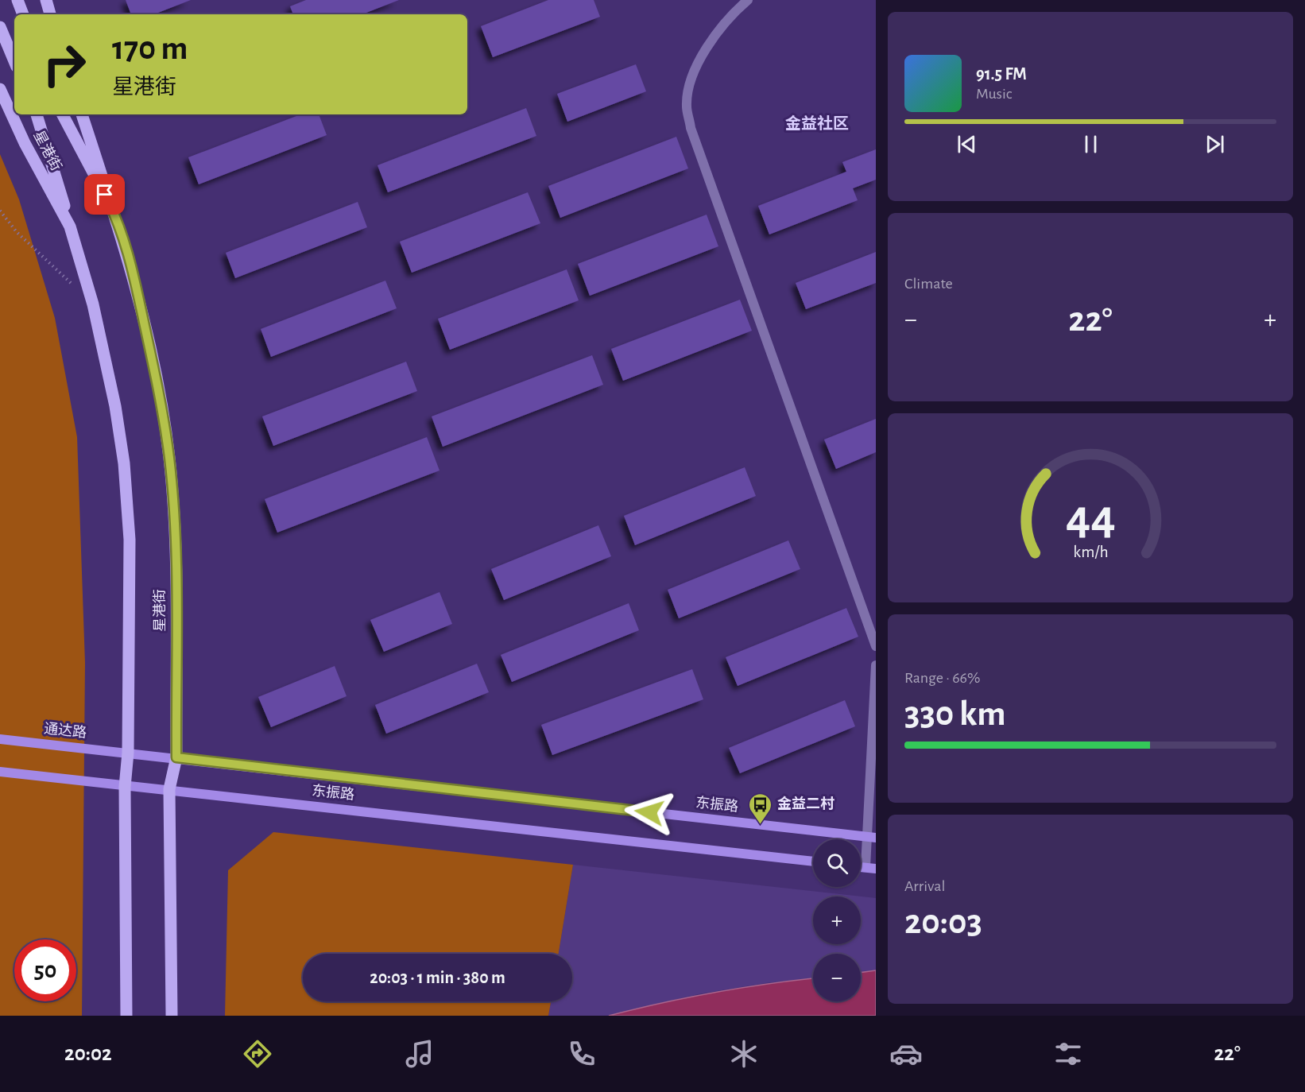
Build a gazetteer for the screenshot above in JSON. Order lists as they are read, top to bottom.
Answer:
{
  "streets": {
    "main road": ["星港街", "通达路", "东振路"]
  },
  "crossings": [
    ["星港街", "通达路"],
    ["星港街", "东振路"],
    ["通达路", "东振路"]
  ],
  "districts": ["金益社区"],
  "places": {
    "bus stop": ["金益二村"]
  },
  "page": {
    "turn": ["170 m", "星港街"],
    "song": ["91.5 FM", "Music"],
    "tile": [
      "Climate",
      ["Range · 66%", "330 km"],
      ["Arrival", "20:03"]
    ],
    "heat": ["−", "22°", "+"],
    "map_buttons": ["+", "−"],
    "limit": "50",
    "trip": "20:03 · 1 min · 380 m",
    "tabs": ["20:02", "22°"],
    "gauge": ["44", "km/h"]
  }
}
